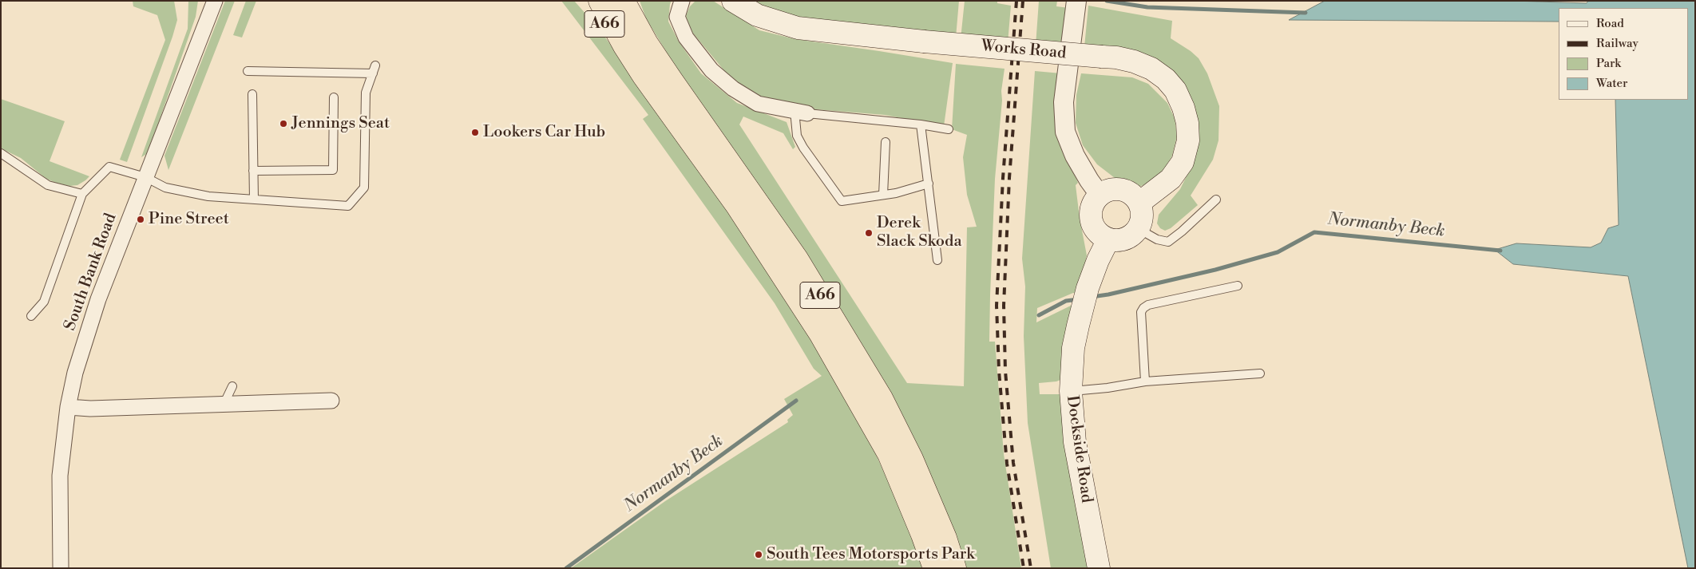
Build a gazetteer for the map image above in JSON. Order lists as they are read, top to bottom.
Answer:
{
  "streets": {
    "highway": ["A66"],
    "main road": ["Works Road", "Dockside Road"],
    "street": ["South Bank Road"]
  },
  "crossings": [
    ["Works Road", "Dockside Road"]
  ],
  "water": ["Normanby Beck"],
  "places": [
    "Jennings Seat",
    "Lookers Car Hub",
    "Pine Street",
    "Derek Slack Skoda",
    "South Tees Motorsports Park"
  ],
  "legend": [
    "Road",
    "Railway",
    "Park",
    "Water"
  ]
}
